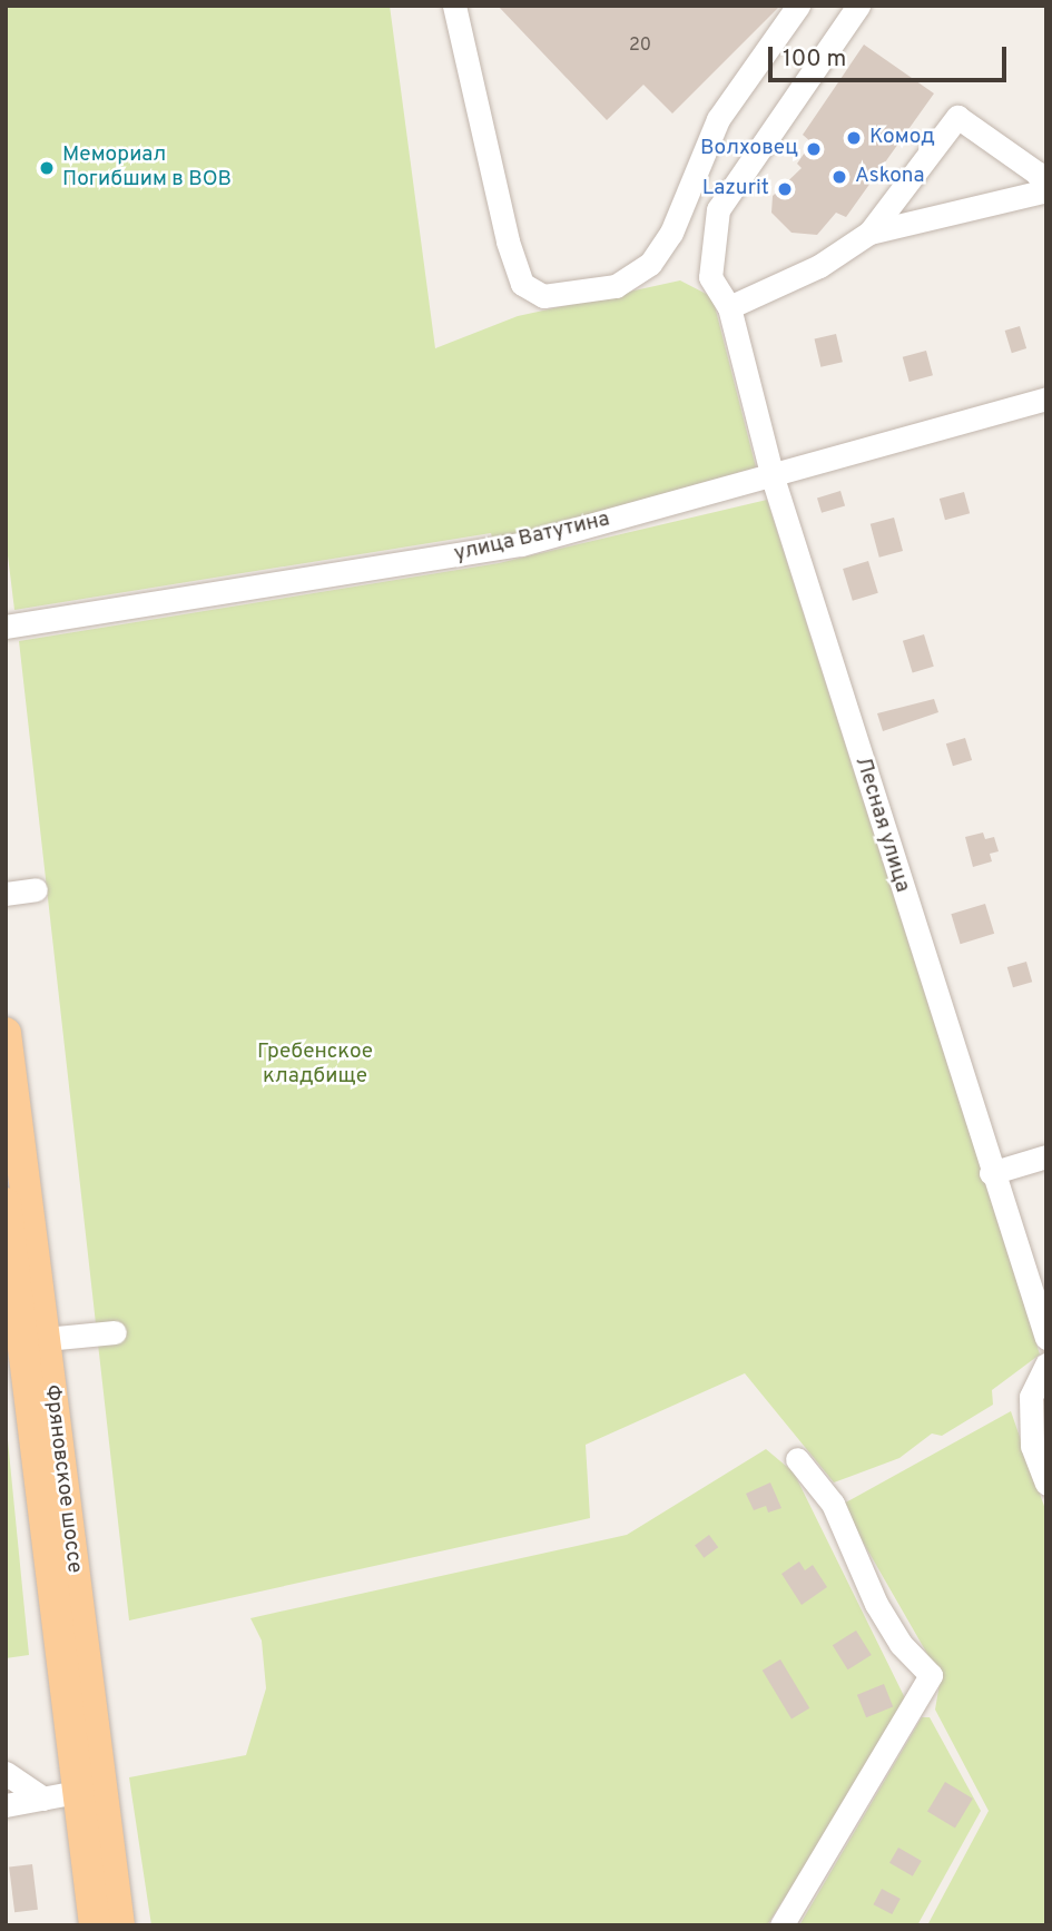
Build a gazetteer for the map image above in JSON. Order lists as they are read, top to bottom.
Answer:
{
  "streets": {
    "main road": ["Фряновское шоссе"],
    "street": ["улица Ватутина", "Лесная улица"]
  },
  "crossings": [
    ["улица Ватутина", "Лесная улица"]
  ],
  "parks": ["Гребенское кладбище"],
  "places": [
    "Комод",
    "Волховец",
    "Мемориал Погибшим в ВОВ",
    "Askona",
    "Lazurit"
  ],
  "house_numbers": ["20"],
  "scale_bar": "100 m"
}
